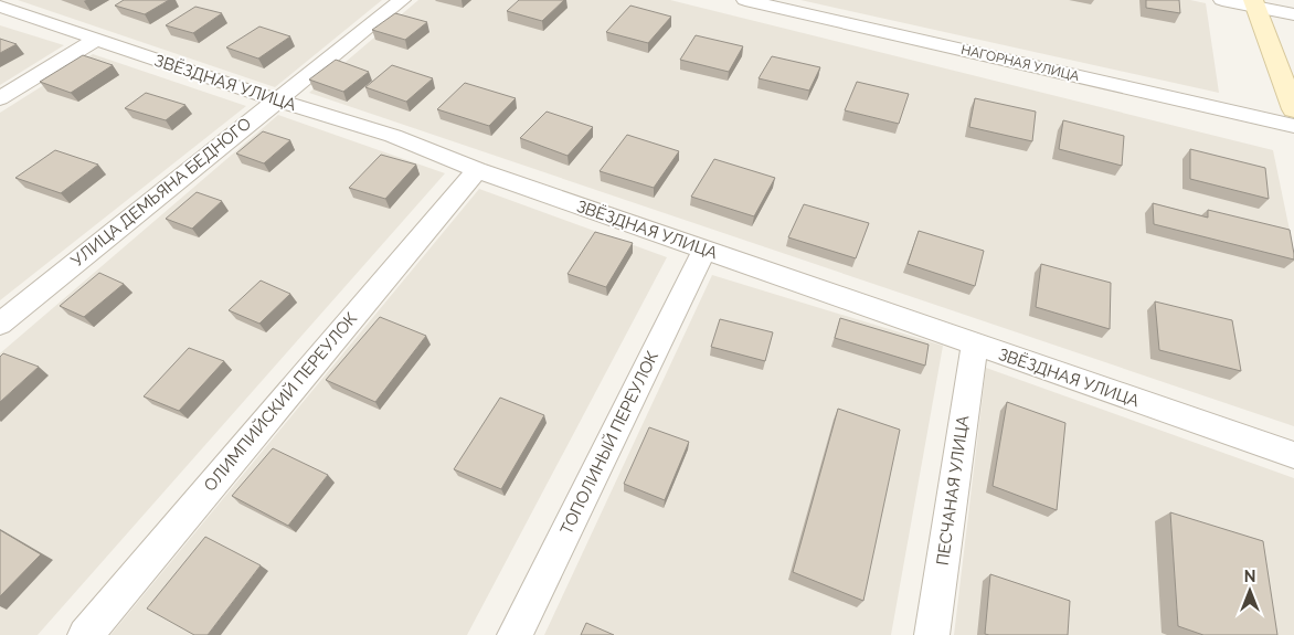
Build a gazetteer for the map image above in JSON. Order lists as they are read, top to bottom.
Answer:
{
  "streets": {
    "street": [
      "НАГОРНАЯ УЛИЦА",
      "ЗВЁЗДНАЯ УЛИЦА",
      "УЛИЦА ДЕМЬЯНА БЕДНОГО",
      "ОЛИМПИЙСКИЙ ПЕРЕУЛОК",
      "ТОПОЛИНЫЙ ПЕРЕУЛОК",
      "ПЕСЧАНАЯ УЛИЦА"
    ]
  },
  "crossings": [
    ["ЗВЁЗДНАЯ УЛИЦА", "УЛИЦА ДЕМЬЯНА БЕДНОГО"],
    ["ЗВЁЗДНАЯ УЛИЦА", "ОЛИМПИЙСКИЙ ПЕРЕУЛОК"],
    ["ЗВЁЗДНАЯ УЛИЦА", "ТОПОЛИНЫЙ ПЕРЕУЛОК"],
    ["ЗВЁЗДНАЯ УЛИЦА", "ПЕСЧАНАЯ УЛИЦА"]
  ],
  "north": "top"
}
